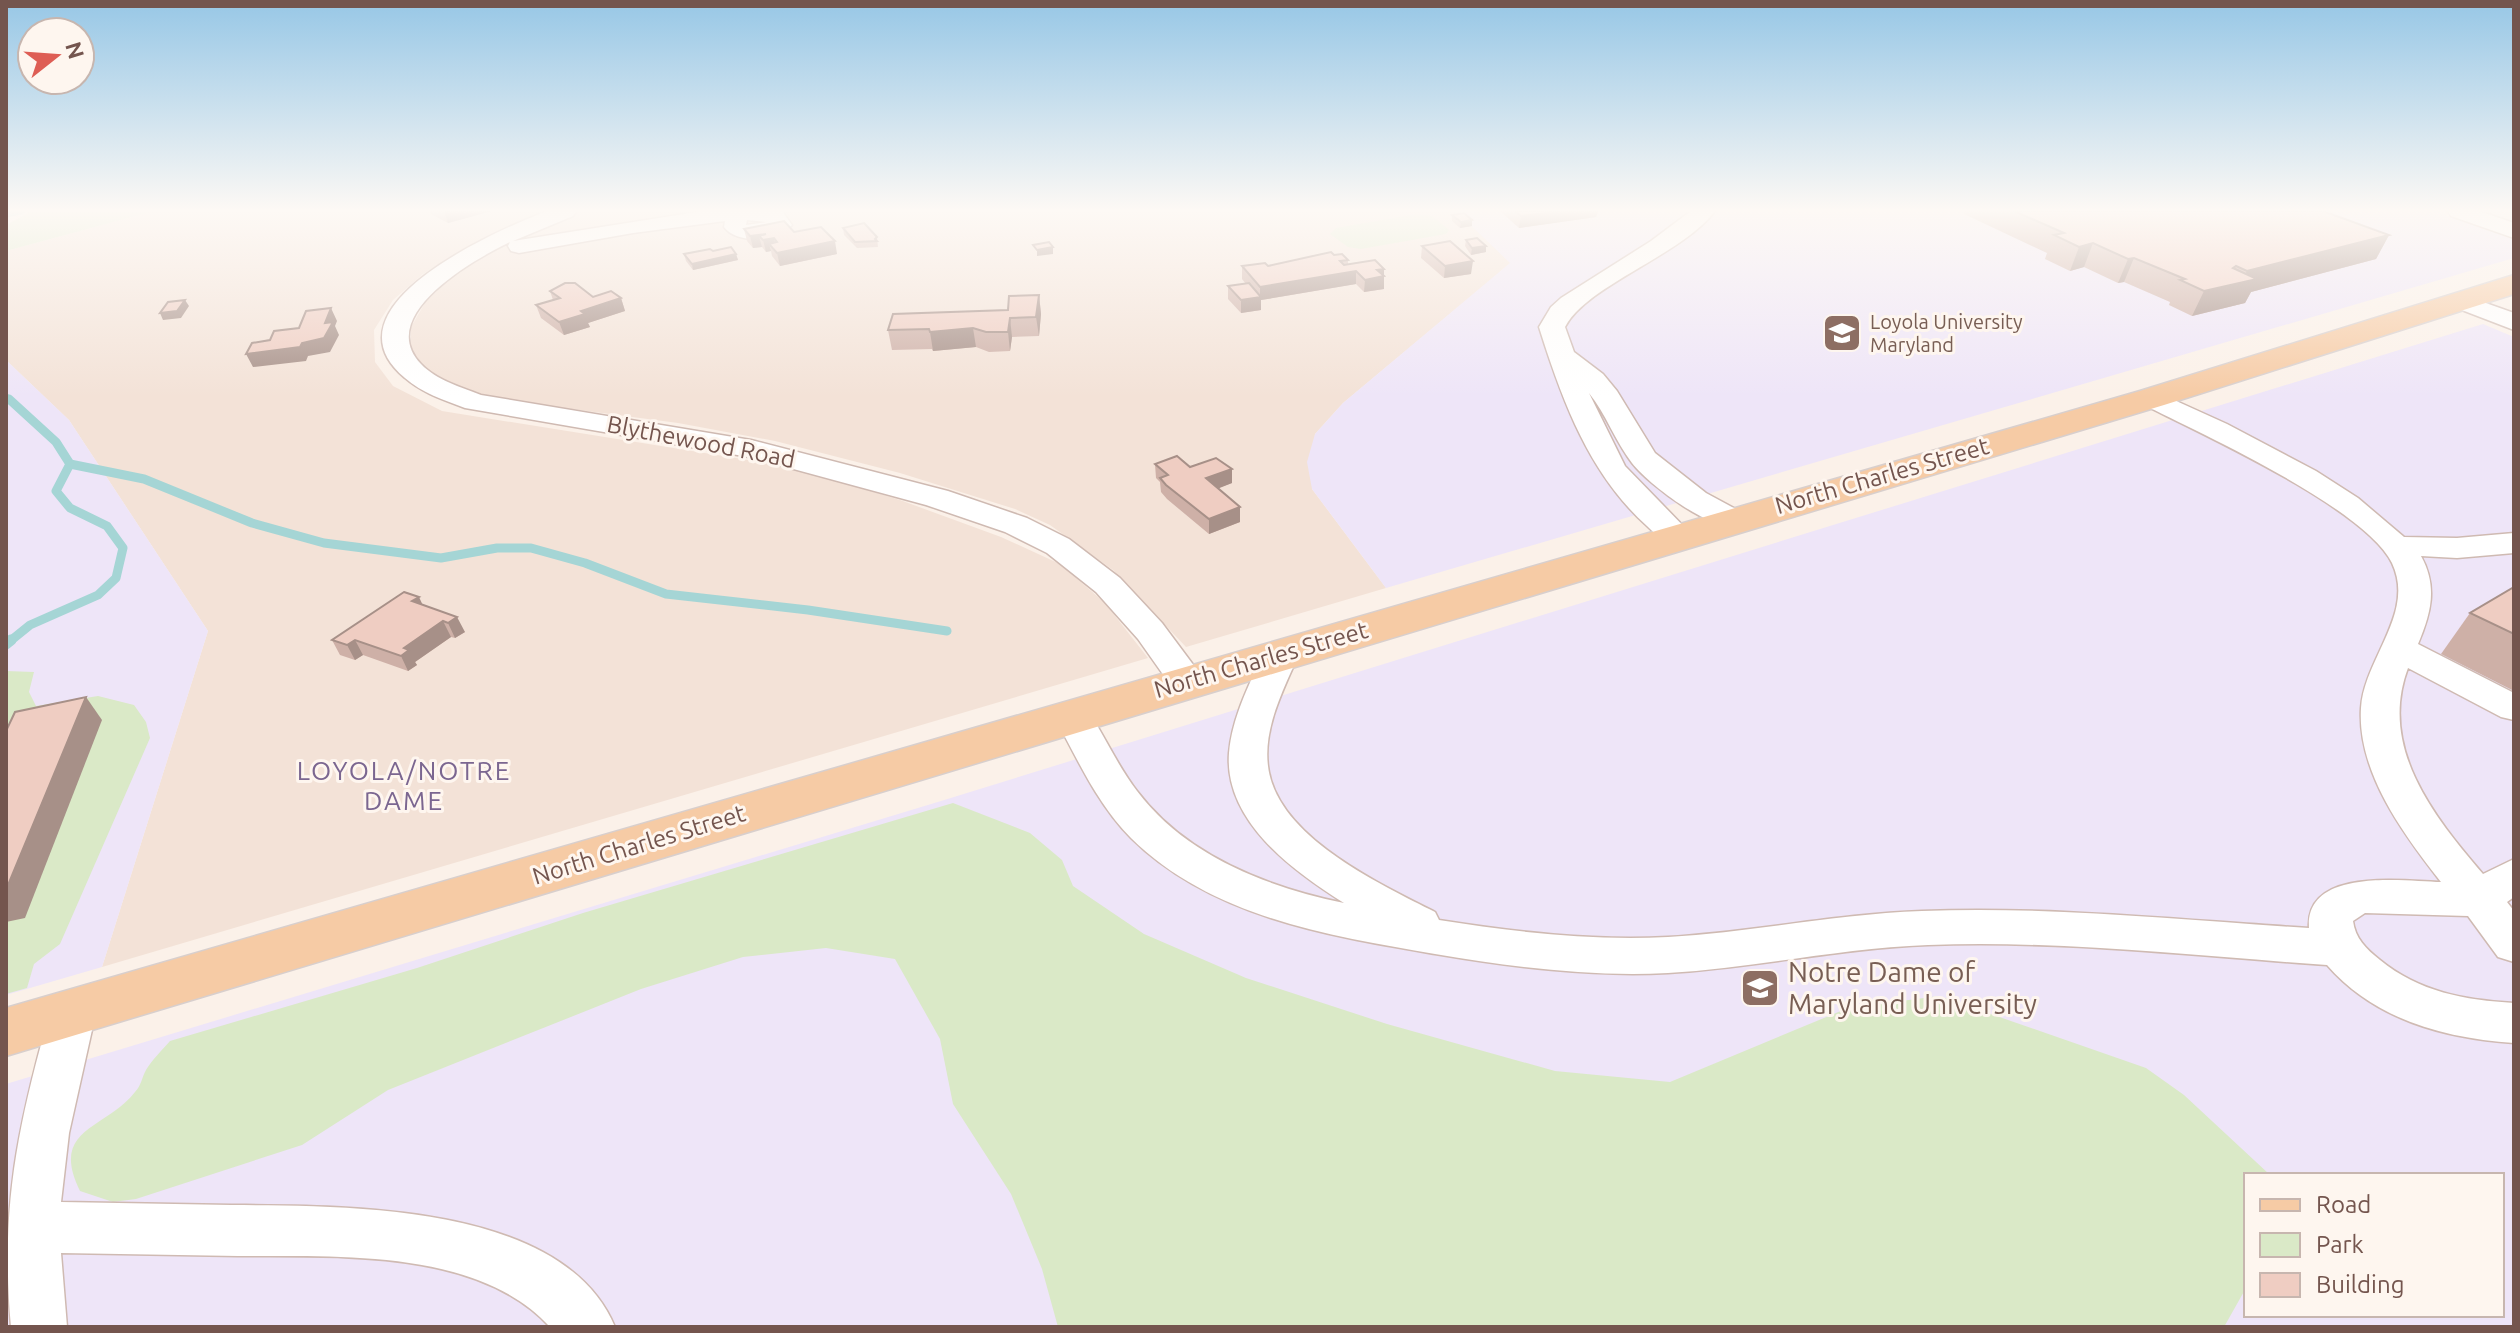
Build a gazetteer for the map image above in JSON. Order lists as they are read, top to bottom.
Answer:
{
  "streets": {
    "main road": ["North Charles Street"],
    "street": ["Blythewood Road"]
  },
  "crossings": [
    ["Blythewood Road", "North Charles Street"]
  ],
  "districts": ["LOYOLA/NOTRE DAME"],
  "places": {
    "school or university": ["Loyola University Maryland", "Notre Dame of Maryland University"]
  },
  "legend": ["Road", "Park", "Building"],
  "north": "right"
}
